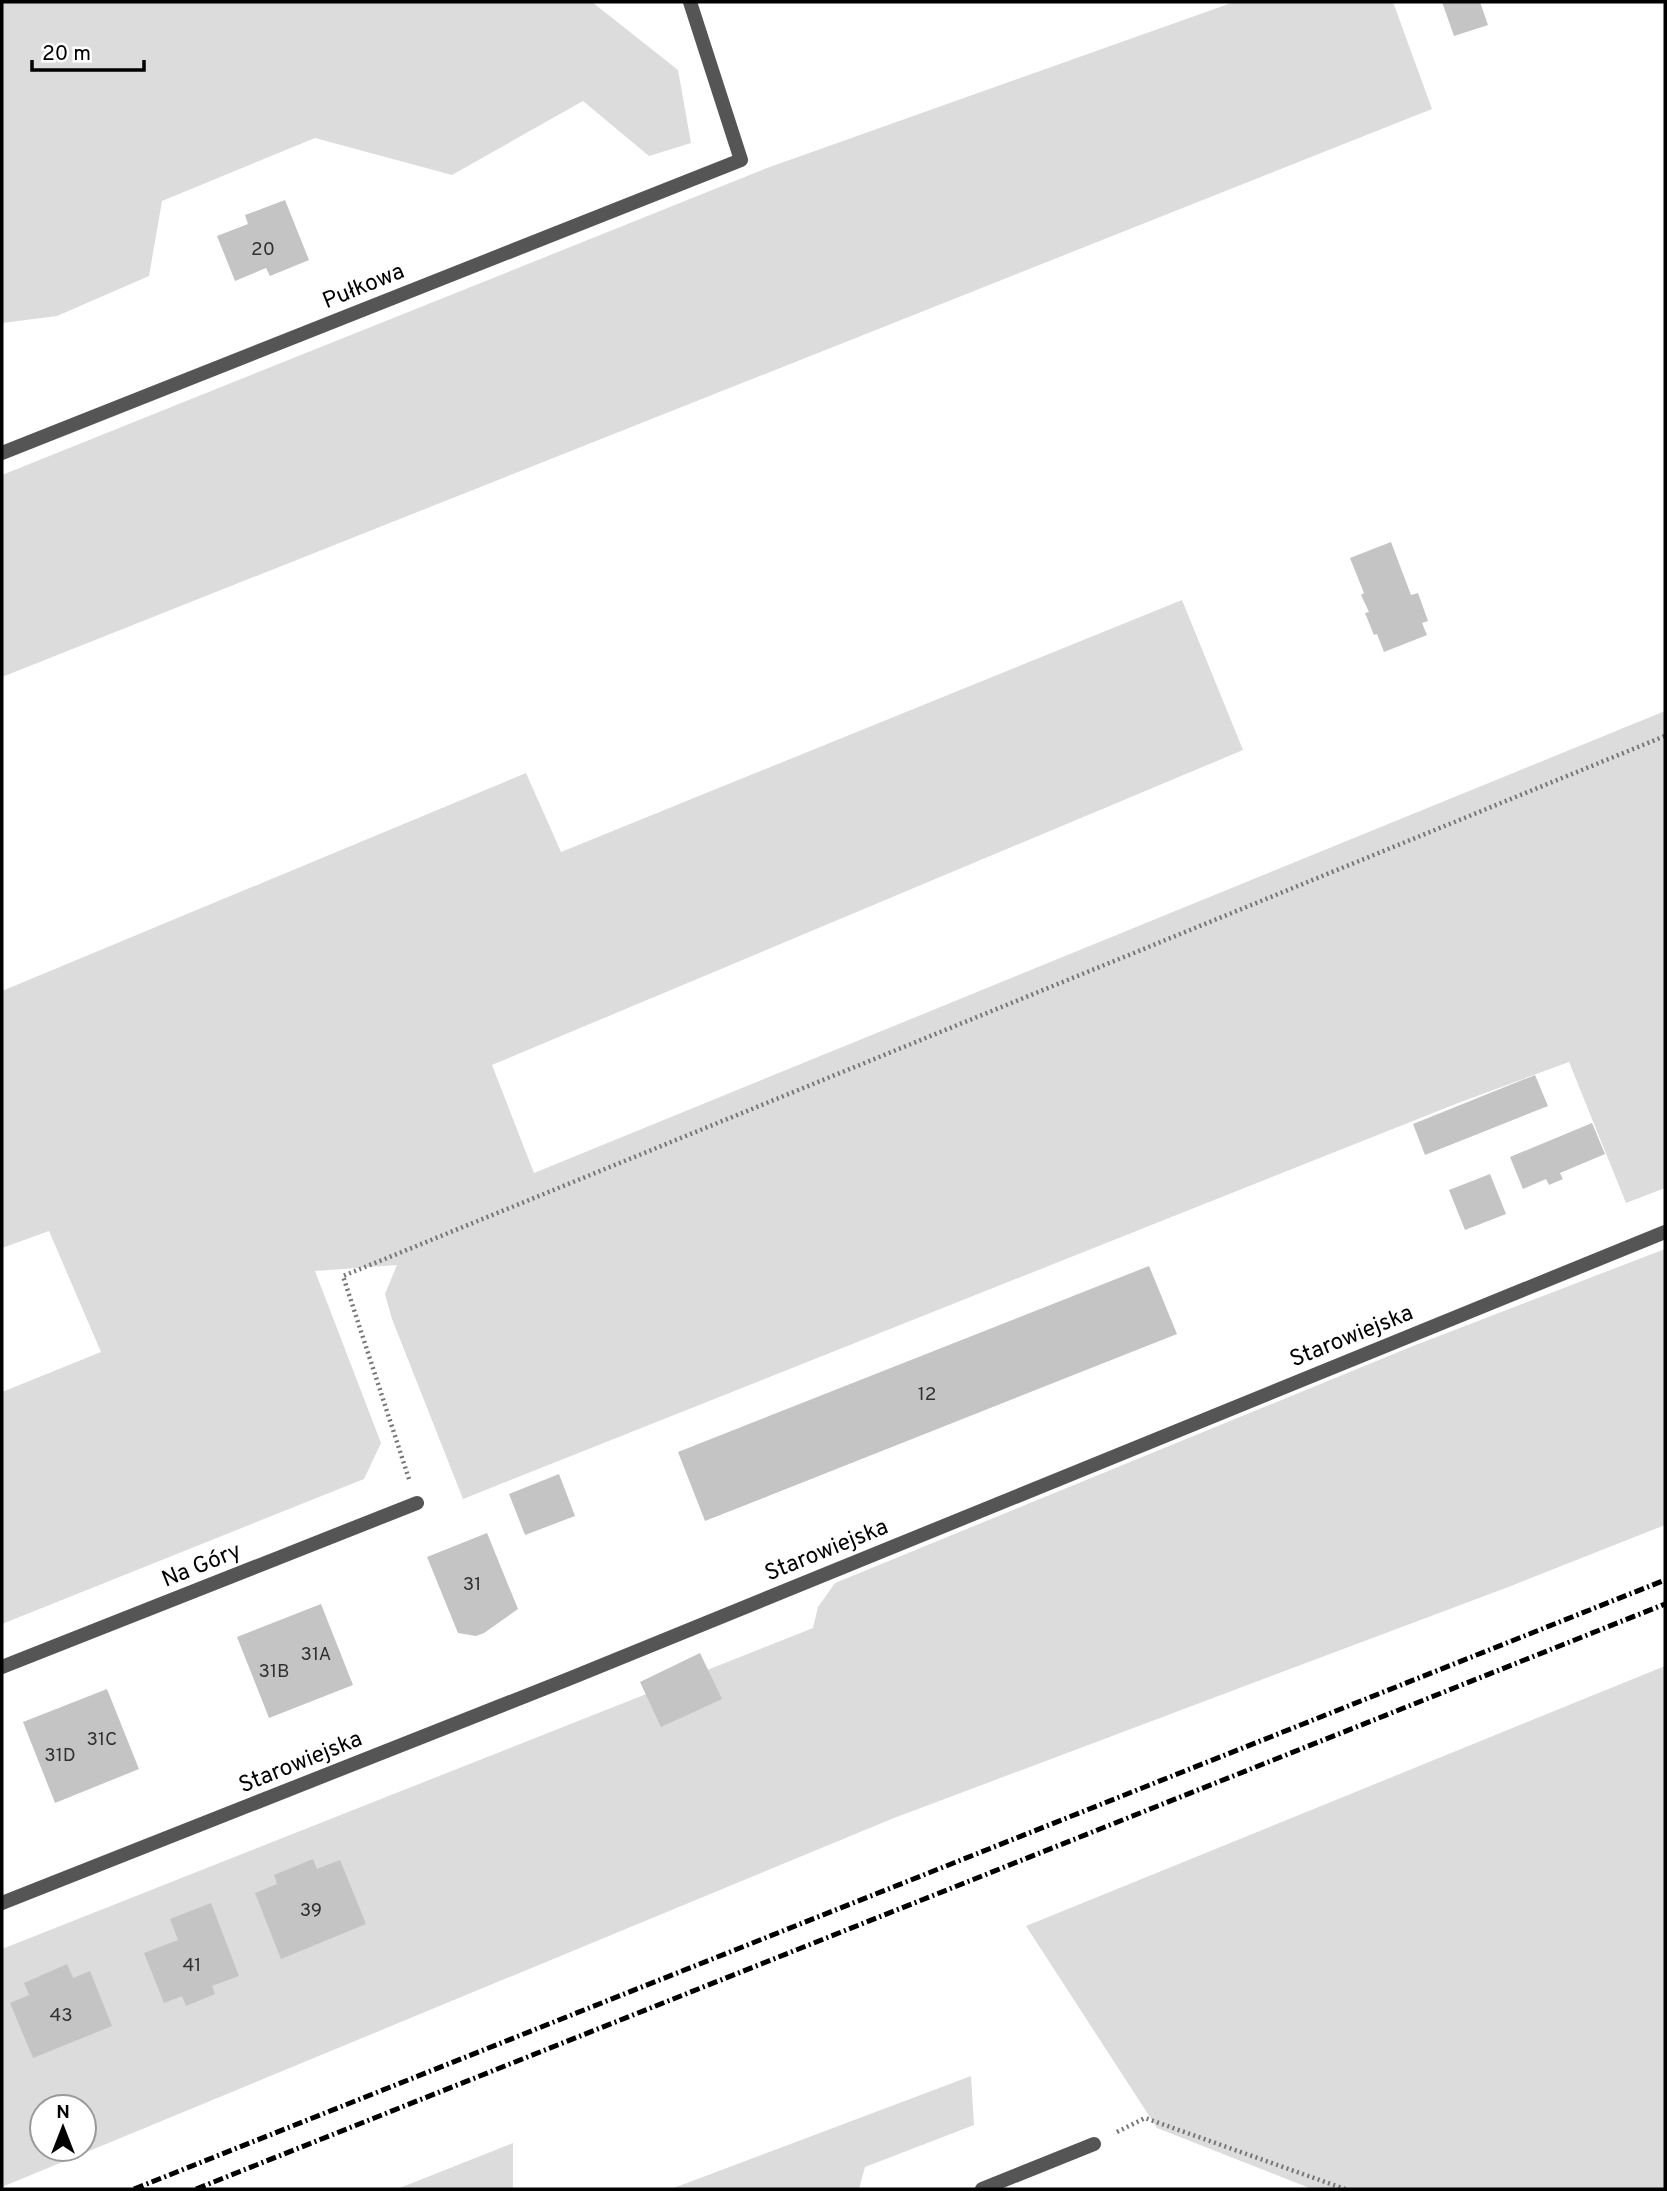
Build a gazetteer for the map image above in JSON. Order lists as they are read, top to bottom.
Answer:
{
  "streets": {
    "street": ["Pułkowa", "Starowiejska", "Na Góry"]
  },
  "house_numbers": [
    "20",
    "12",
    "31",
    "31A",
    "31B",
    "31C",
    "31D",
    "39",
    "41",
    "43"
  ],
  "scale_bar": "20 m",
  "north": "top"
}
